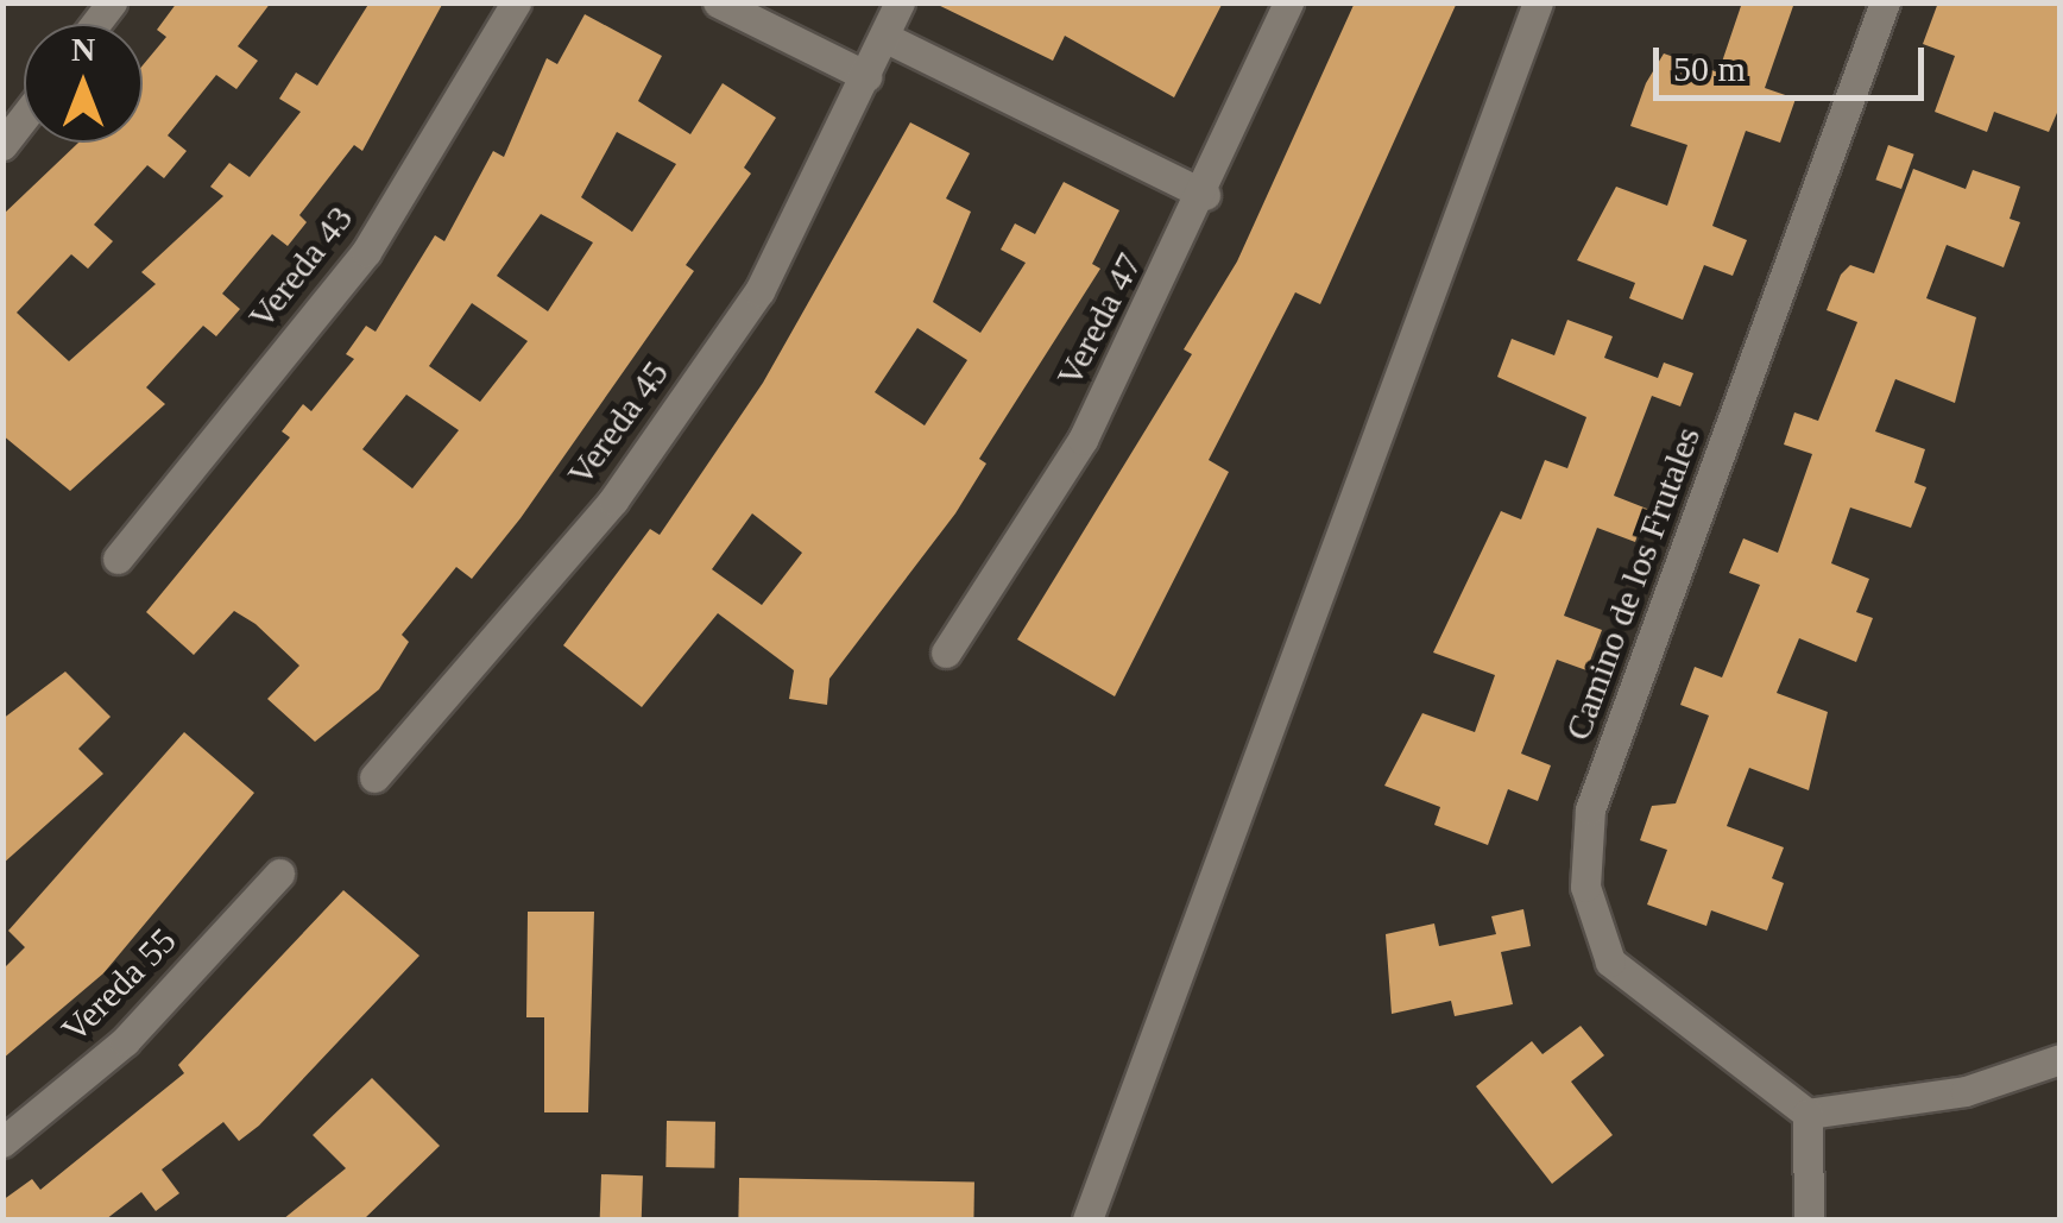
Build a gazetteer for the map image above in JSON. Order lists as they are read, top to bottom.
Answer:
{
  "streets": {
    "street": [
      "Vereda 43",
      "Vereda 47",
      "Vereda 45",
      "Camino de los Frutales",
      "Vereda 55"
    ]
  },
  "scale_bar": "50 m",
  "north": "top"
}
